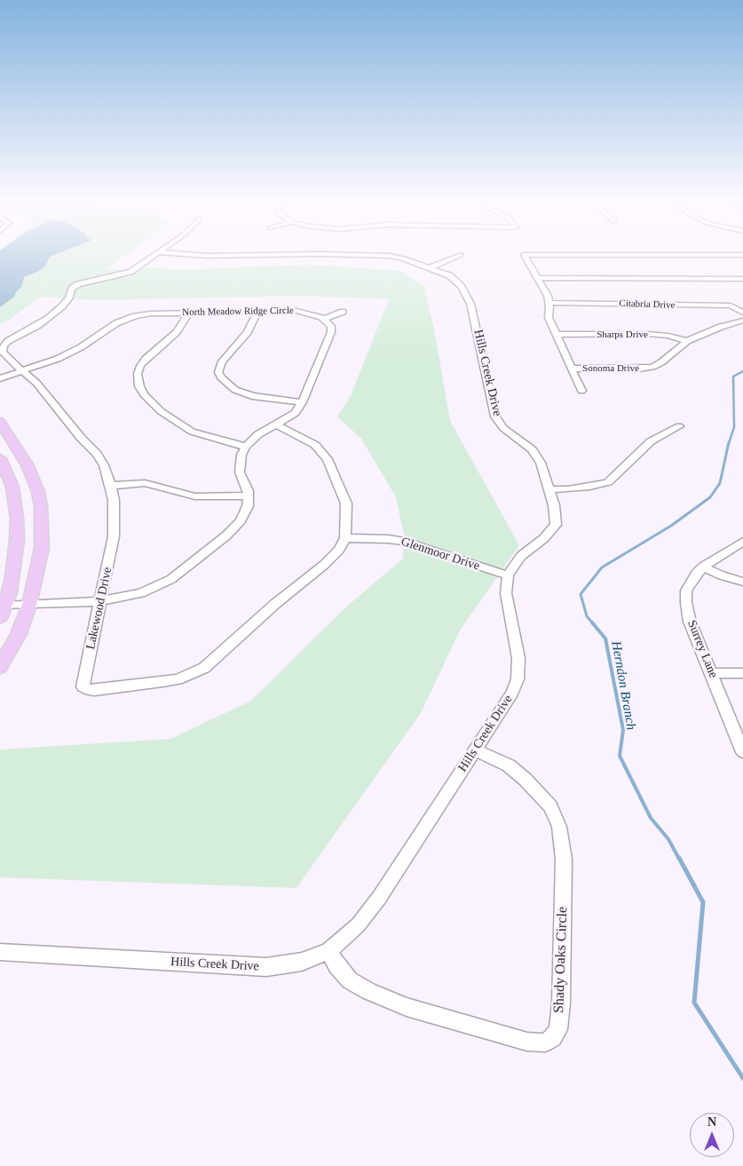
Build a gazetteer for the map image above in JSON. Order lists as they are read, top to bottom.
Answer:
{
  "streets": {
    "street": [
      "Citabria Drive",
      "North Meadow Ridge Circle",
      "Sharps Drive",
      "Sonoma Drive",
      "Hills Creek Drive",
      "Glenmoor Drive",
      "Lakewood Drive",
      "Surrey Lane",
      "Shady Oaks Circle"
    ]
  },
  "crossings": [
    ["North Meadow Ridge Circle", "Lakewood Drive"],
    ["Sharps Drive", "Sonoma Drive"],
    ["Hills Creek Drive", "Glenmoor Drive"],
    ["Hills Creek Drive", "Shady Oaks Circle"],
    ["Glenmoor Drive", "Lakewood Drive"]
  ],
  "water": ["Herndon Branch"],
  "north": "top"
}
